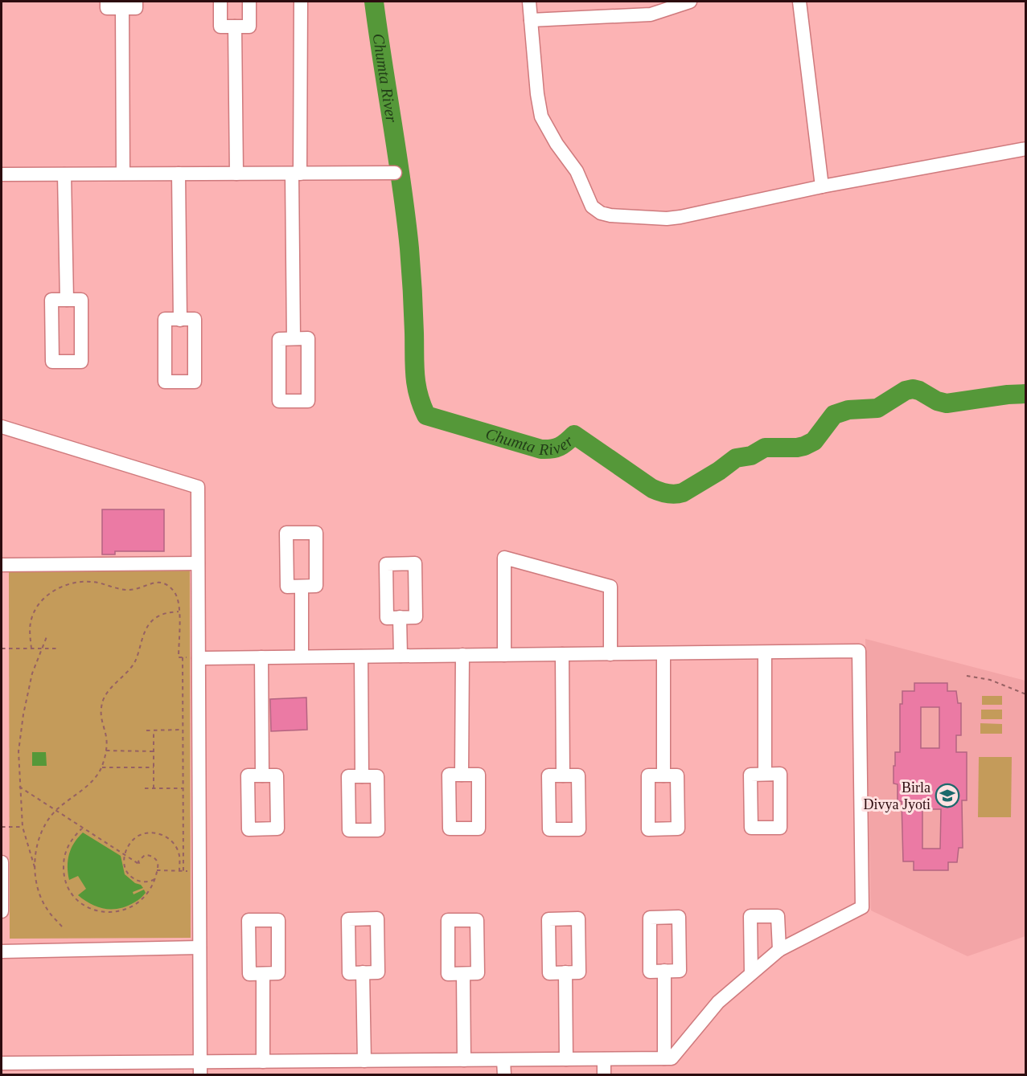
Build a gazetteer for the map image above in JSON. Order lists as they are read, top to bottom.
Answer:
{
  "water": ["Chumta River"],
  "places": {
    "school or university": ["Birla Divya Jyoti"]
  }
}
